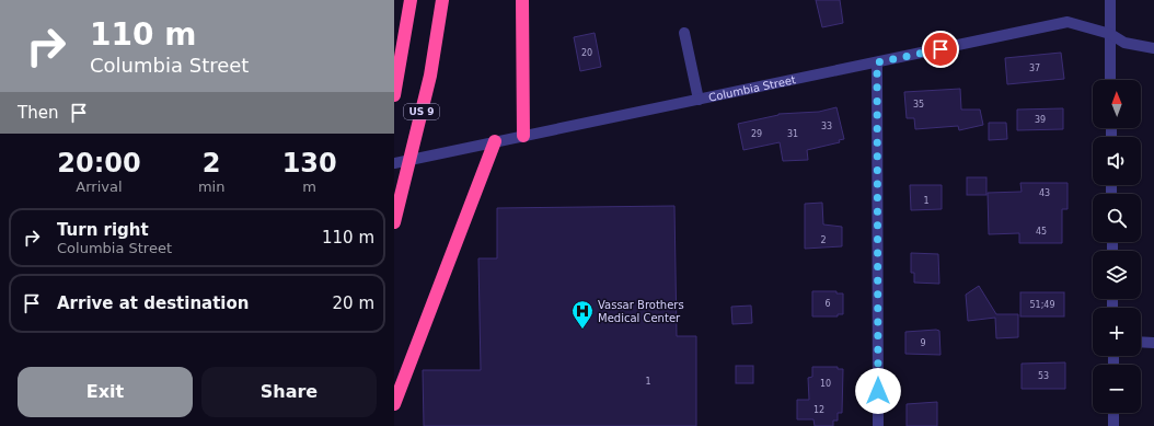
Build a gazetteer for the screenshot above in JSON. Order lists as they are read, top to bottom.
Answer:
{
  "streets": {
    "highway": ["US 9"],
    "street": ["Columbia Street"]
  },
  "places": {
    "hospital": ["Vassar Brothers Medical Center"]
  },
  "house_numbers": [
    "20",
    "37",
    "35",
    "39",
    "33",
    "29",
    "31",
    "43",
    "1",
    "45",
    "2",
    "6",
    "51;49",
    "9",
    "53",
    "1",
    "10",
    "12"
  ],
  "north": "top",
  "page": {
    "turn": ["110 m", "Columbia Street"],
    "map_buttons": ["+", "−"],
    "then": "Then",
    "eta": [
      "20:00",
      "Arrival",
      "2",
      "min",
      "130",
      "m"
    ],
    "list": [
      {
        "name": "Turn right",
        "note": "Columbia Street",
        "value": "110 m"
      },
      {
        "name": "Arrive at destination",
        "value": "20 m"
      }
    ],
    "buttons": ["Exit", "Share"]
  }
}
